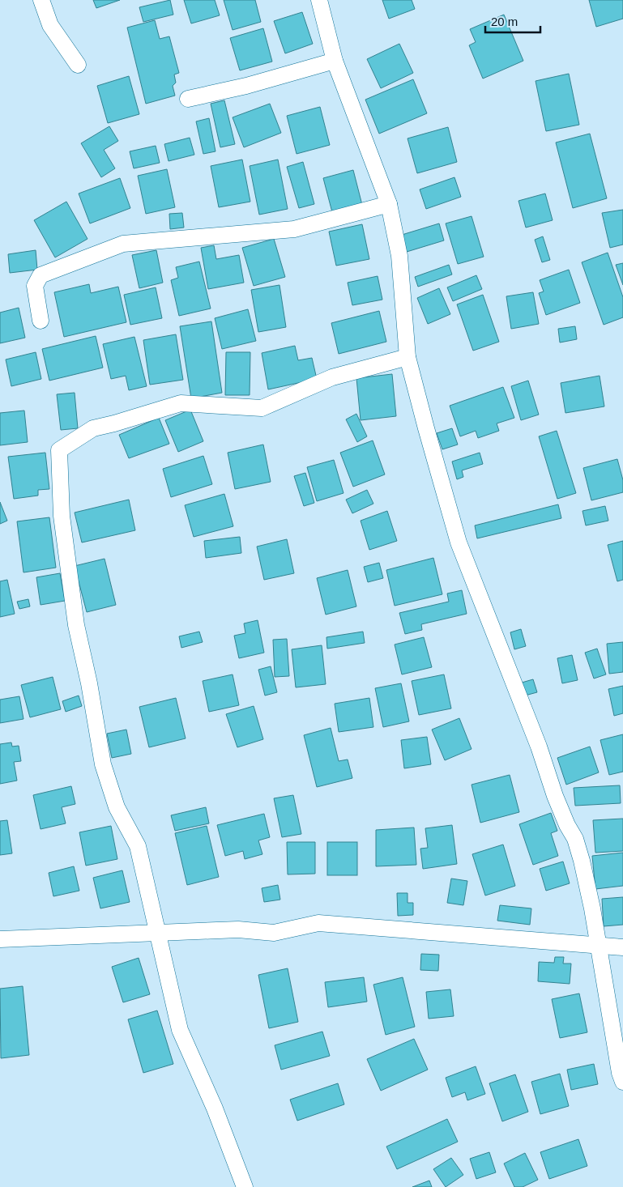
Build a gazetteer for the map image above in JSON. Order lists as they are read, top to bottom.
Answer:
{
  "scale_bar": "20 m"
}
